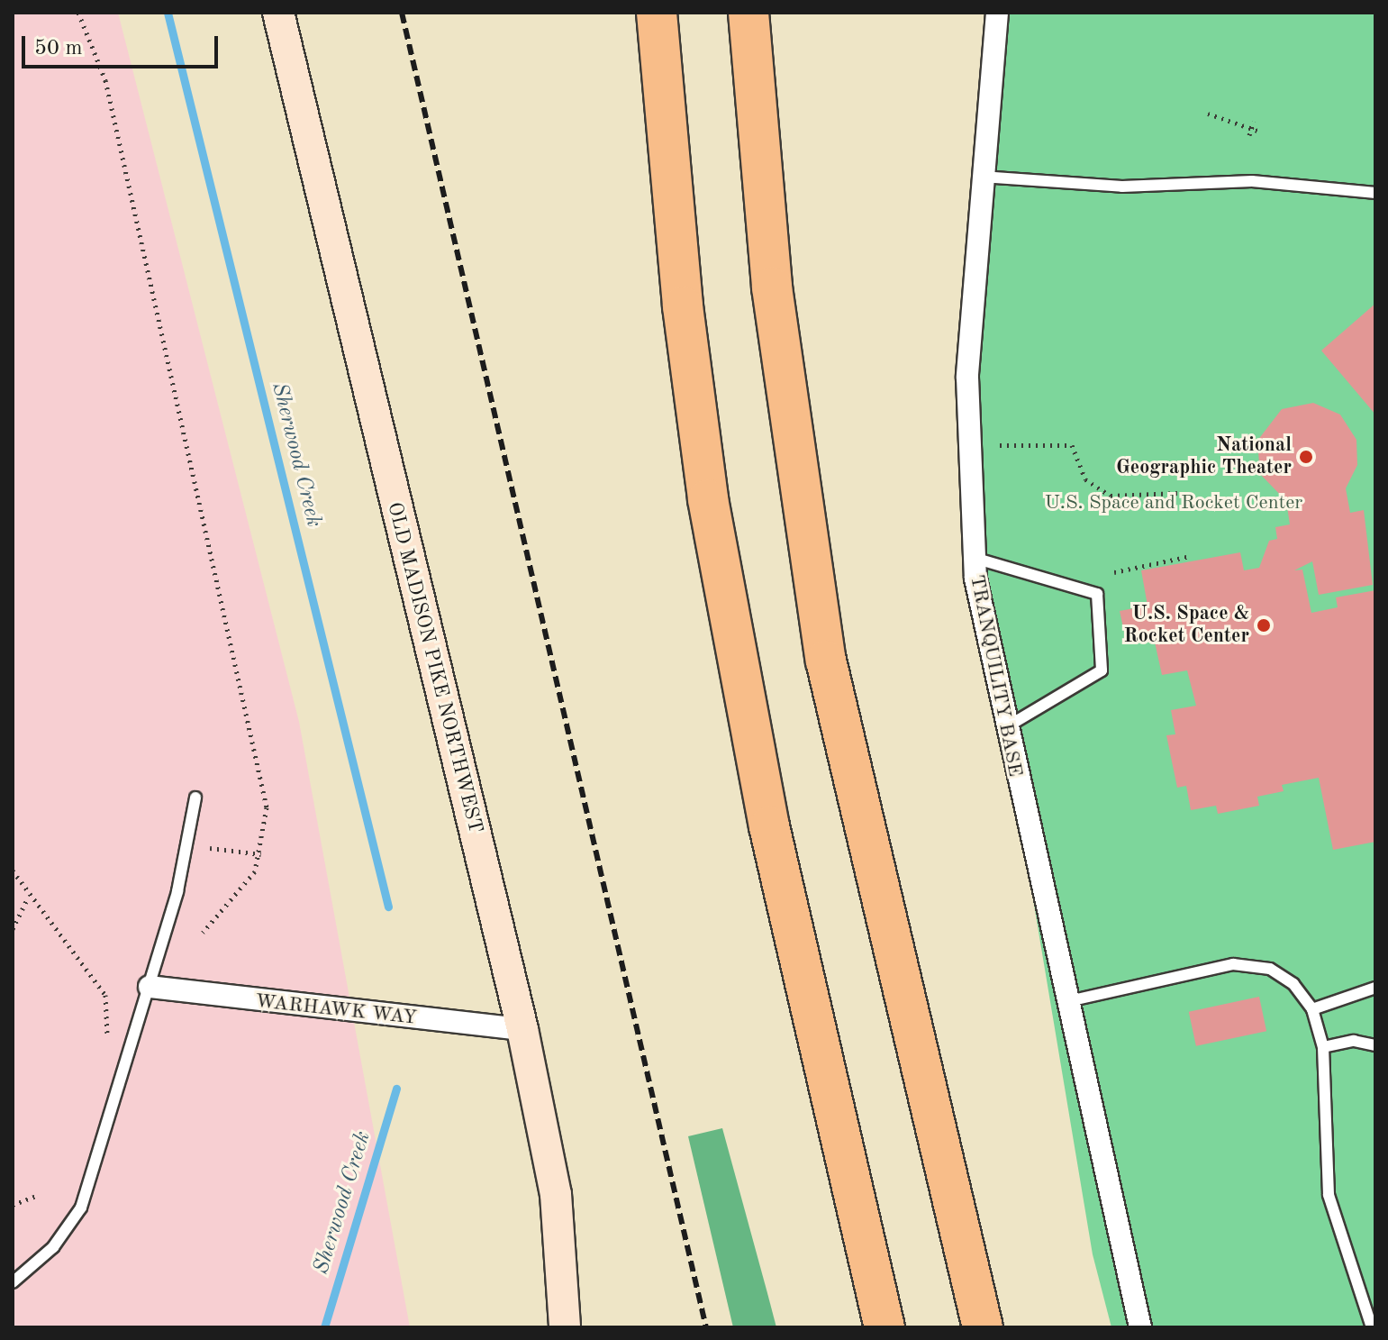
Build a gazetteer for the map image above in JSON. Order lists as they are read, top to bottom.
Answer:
{
  "streets": {
    "main road": ["OLD MADISON PIKE NORTHWEST"],
    "street": ["TRANQUILITY BASE", "WARHAWK WAY"]
  },
  "crossings": [
    ["OLD MADISON PIKE NORTHWEST", "WARHAWK WAY"]
  ],
  "water": ["Sherwood Creek"],
  "parks": ["U.S. Space and Rocket Center"],
  "places": ["National Geographic Theater", "U.S. Space & Rocket Center"],
  "scale_bar": "50 m"
}
